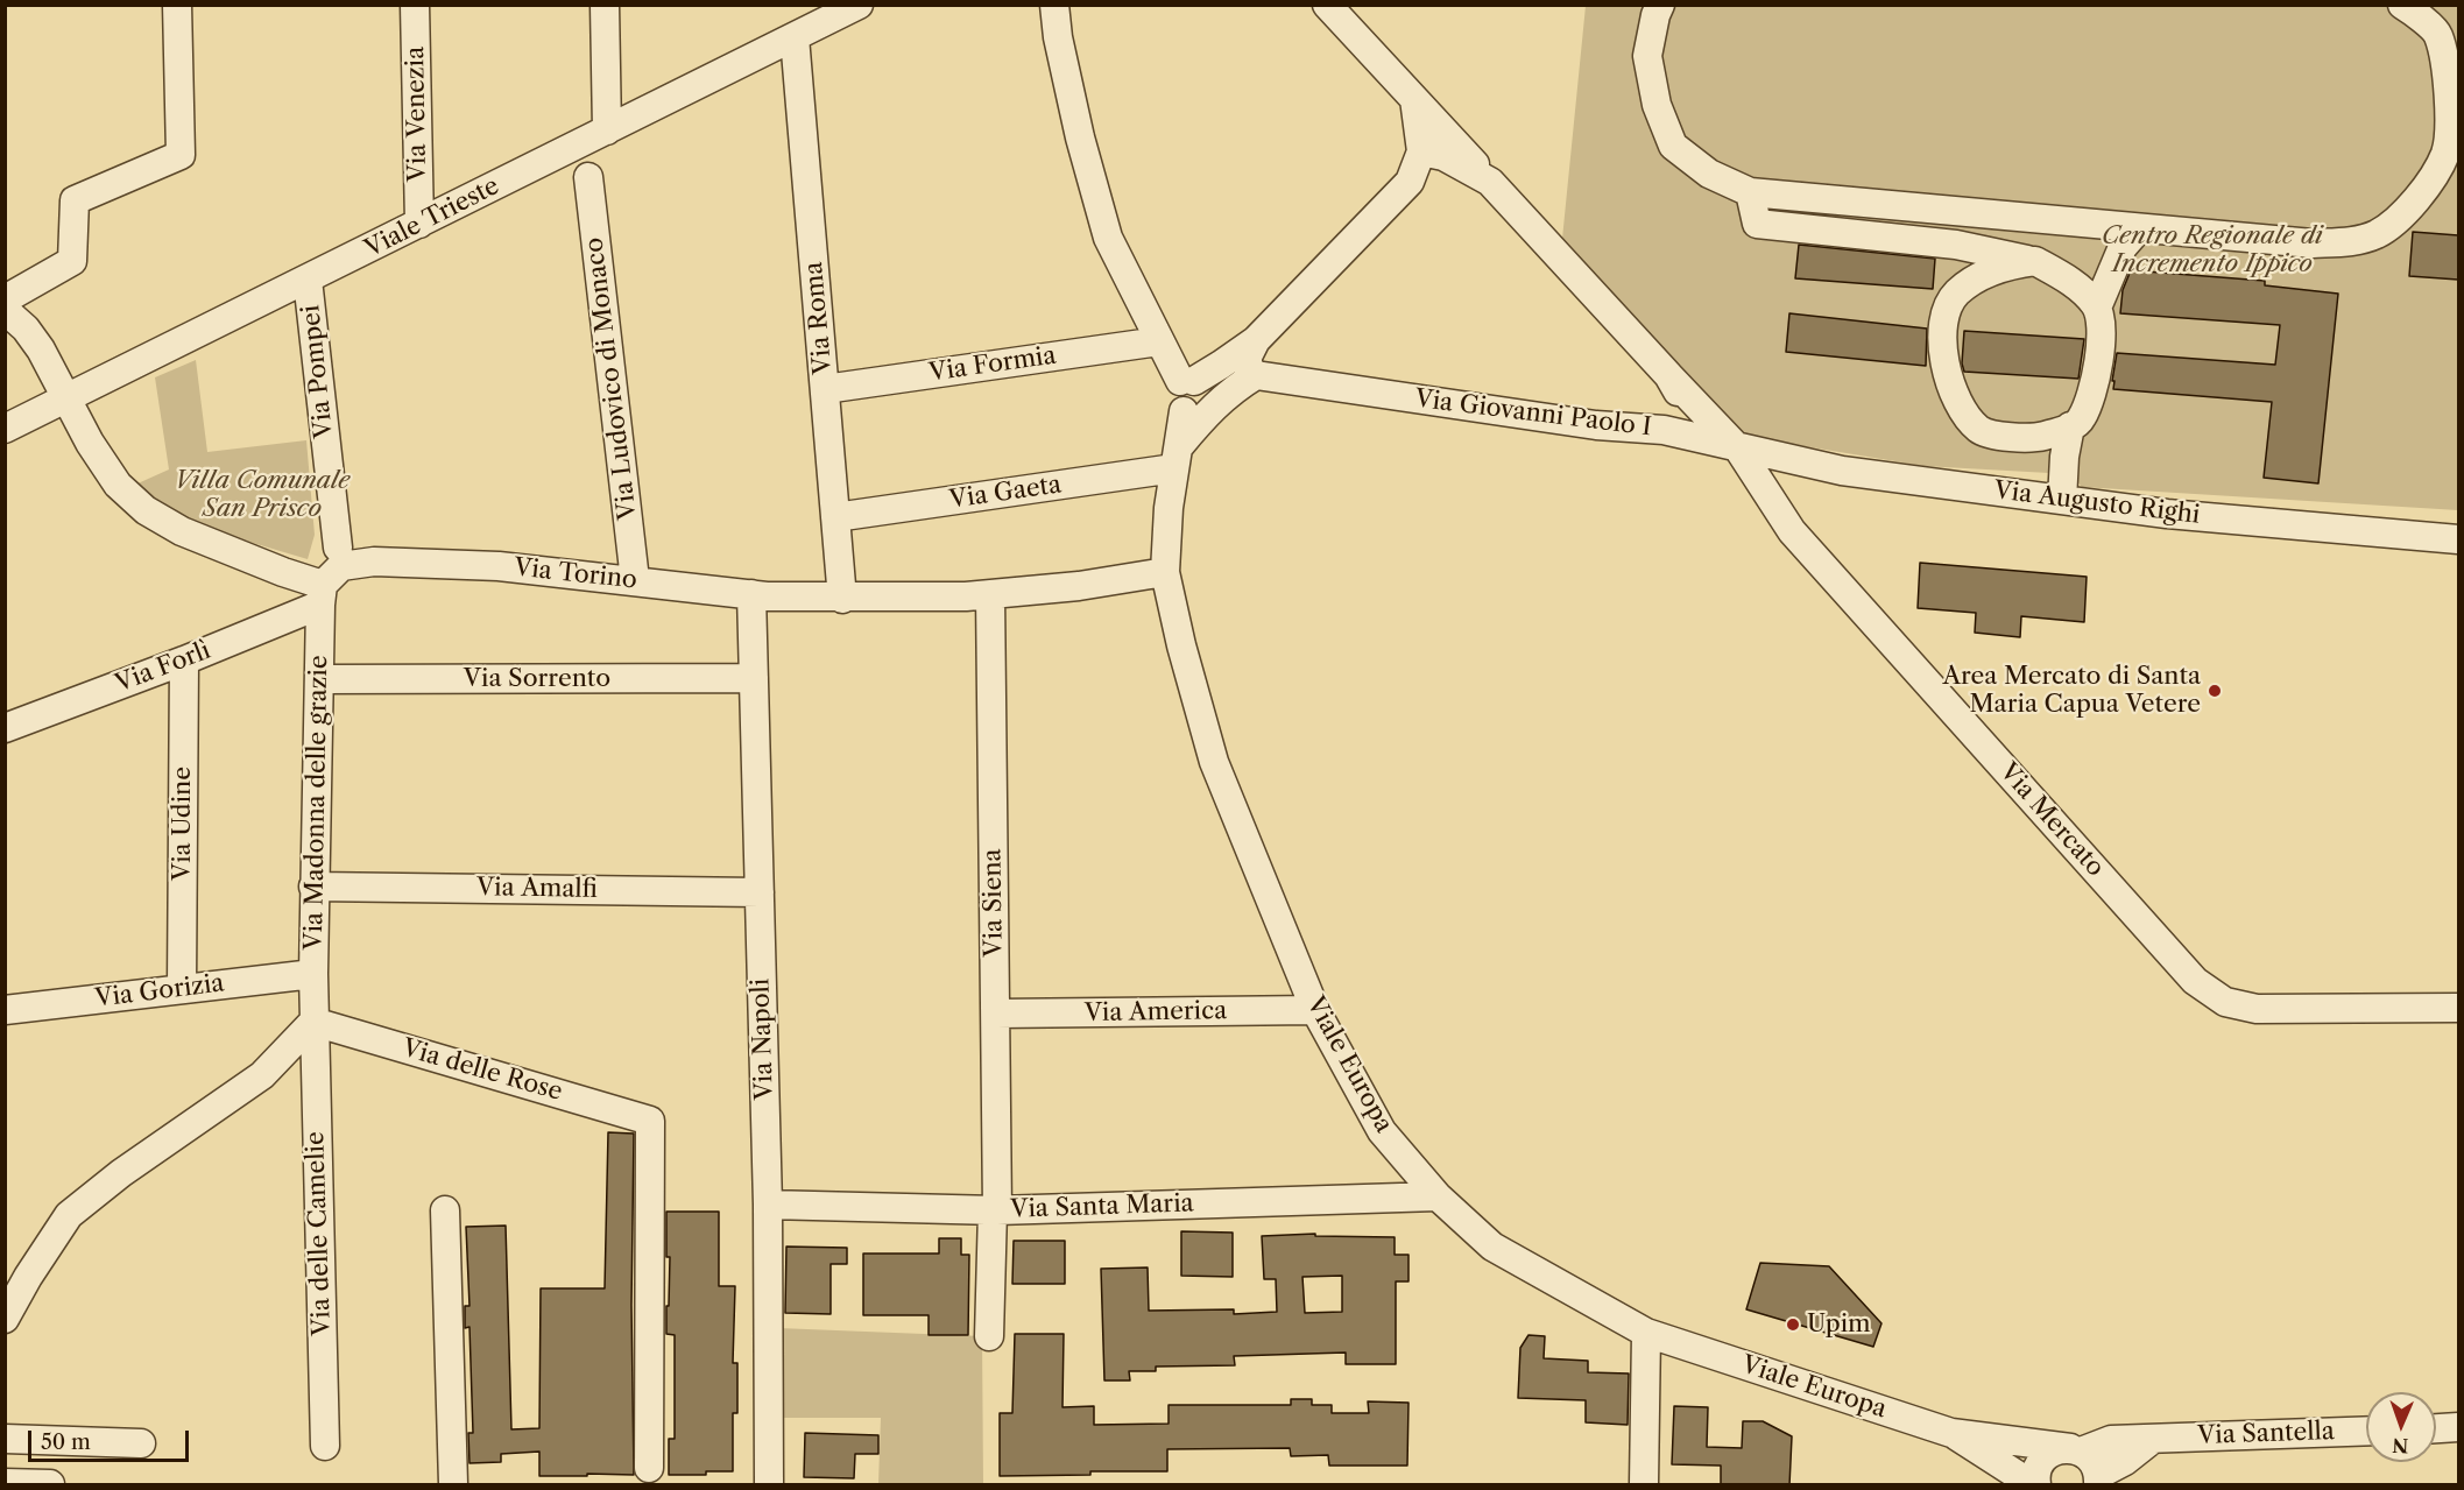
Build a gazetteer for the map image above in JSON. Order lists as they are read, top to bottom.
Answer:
{
  "streets": {
    "street": [
      "Via Venezia",
      "Viale Trieste",
      "Via Roma",
      "Via Formia",
      "Via Pompei",
      "Via Ludovico di Monaco",
      "Via Giovanni Paolo I",
      "Via Gaeta",
      "Via Augusto Righi",
      "Via Torino",
      "Via Forlì",
      "Via Sorrento",
      "Via Madonna delle grazie",
      "Via Mercato",
      "Via Udine",
      "Via Amalfi",
      "Via Siena",
      "Via Gorizia",
      "Via America",
      "Via Napoli",
      "Viale Europa",
      "Via delle Rose",
      "Via Santa Maria",
      "Via delle Camelie",
      "Via Santella"
    ]
  },
  "crossings": [
    ["Via Venezia", "Viale Trieste"],
    ["Viale Trieste", "Via Roma"],
    ["Viale Trieste", "Via Pompei"],
    ["Via Roma", "Via Formia"],
    ["Via Roma", "Via Gaeta"],
    ["Via Roma", "Via Torino"],
    ["Via Ludovico di Monaco", "Via Torino"],
    ["Via Giovanni Paolo I", "Via Augusto Righi"],
    ["Via Gaeta", "Viale Europa"],
    ["Via Augusto Righi", "Via Mercato"],
    ["Via Torino", "Via Forlì"],
    ["Via Torino", "Via Madonna delle grazie"],
    ["Via Torino", "Via Siena"],
    ["Via Torino", "Via Napoli"],
    ["Via Torino", "Viale Europa"],
    ["Via Forlì", "Via Madonna delle grazie"],
    ["Via Forlì", "Via Udine"],
    ["Via Sorrento", "Via Madonna delle grazie"],
    ["Via Sorrento", "Via Napoli"],
    ["Via Madonna delle grazie", "Via Amalfi"],
    ["Via Madonna delle grazie", "Via Gorizia"],
    ["Via Madonna delle grazie", "Via delle Rose"],
    ["Via Madonna delle grazie", "Via delle Camelie"],
    ["Via Udine", "Via Gorizia"],
    ["Via Amalfi", "Via Napoli"],
    ["Via Siena", "Via America"],
    ["Via Siena", "Via Santa Maria"],
    ["Via America", "Viale Europa"],
    ["Via Napoli", "Via Santa Maria"],
    ["Viale Europa", "Via Santa Maria"],
    ["Viale Europa", "Via Santella"],
    ["Via delle Rose", "Via delle Camelie"]
  ],
  "parks": ["Centro Regionale di Incremento Ippico", "Villa Comunale San Prisco"],
  "places": ["Area Mercato di Santa Maria Capua Vetere", "Upim"],
  "scale_bar": "50 m",
  "north": "bottom"
}
